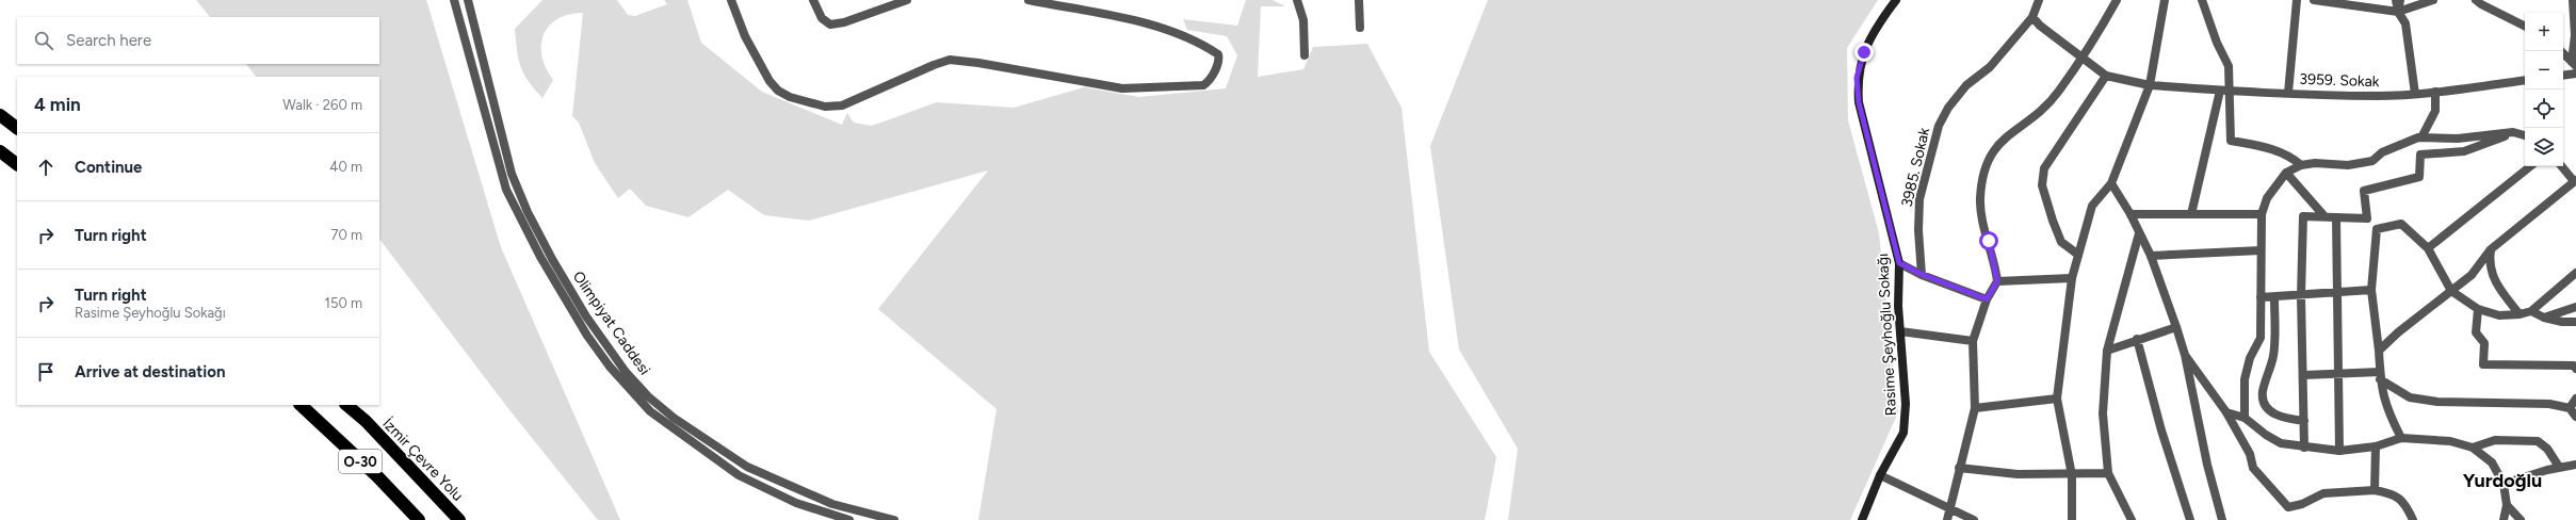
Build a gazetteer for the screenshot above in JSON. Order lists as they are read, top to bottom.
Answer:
{
  "streets": {
    "highway": ["İzmir Çevre Yolu", "O-30"],
    "main road": ["Rasime Şeyhoğlu Sokağı"],
    "street": ["3959. Sokak", "3985. Sokak", "Olimpiyat Caddesi"]
  },
  "districts": ["Yurdoğlu"],
  "page": {
    "map_buttons": ["+", "−"],
    "search": "Search here",
    "heading": ["4 min", "Walk · 260 m"],
    "list": [
      ["Continue", "40 m"],
      ["Turn right", "70 m"],
      ["Turn right", "Rasime Şeyhoğlu Sokağı", "150 m"],
      "Arrive at destination"
    ]
  }
}
